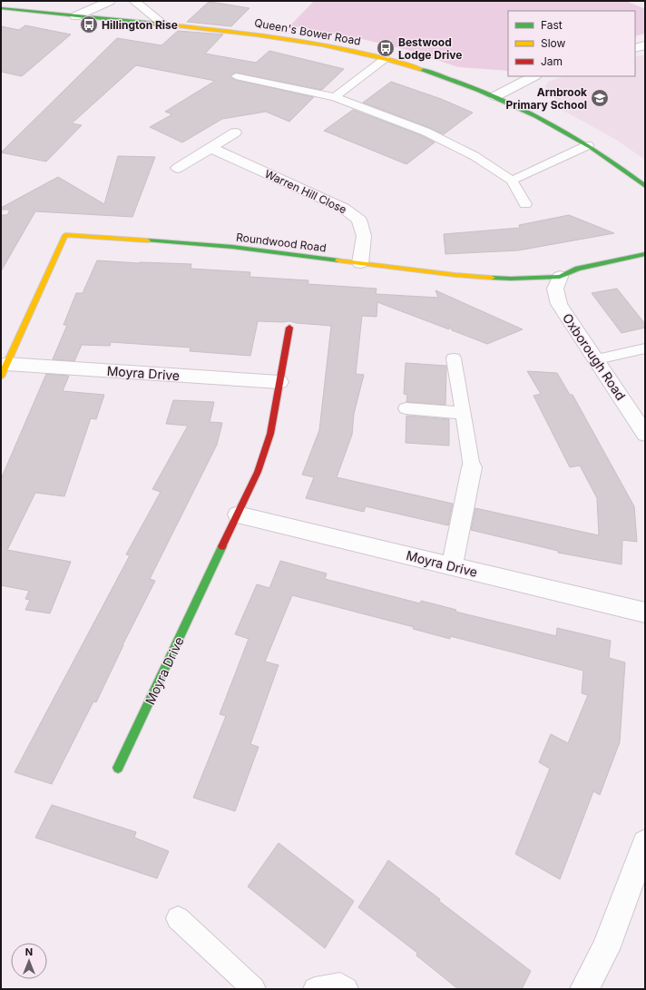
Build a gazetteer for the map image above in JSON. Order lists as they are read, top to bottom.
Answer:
{
  "streets": {
    "street": [
      "Queen's Bower Road",
      "Warren Hill Close",
      "Roundwood Road",
      "Oxborough Road",
      "Moyra Drive"
    ]
  },
  "crossings": [
    ["Warren Hill Close", "Roundwood Road"],
    ["Roundwood Road", "Oxborough Road"],
    ["Roundwood Road", "Moyra Drive"]
  ],
  "places": {
    "bus stop": ["Hillington Rise", "Bestwood Lodge Drive"],
    "school or university": ["Arnbrook Primary School"]
  },
  "legend": ["Fast", "Slow", "Jam"],
  "north": "top"
}
